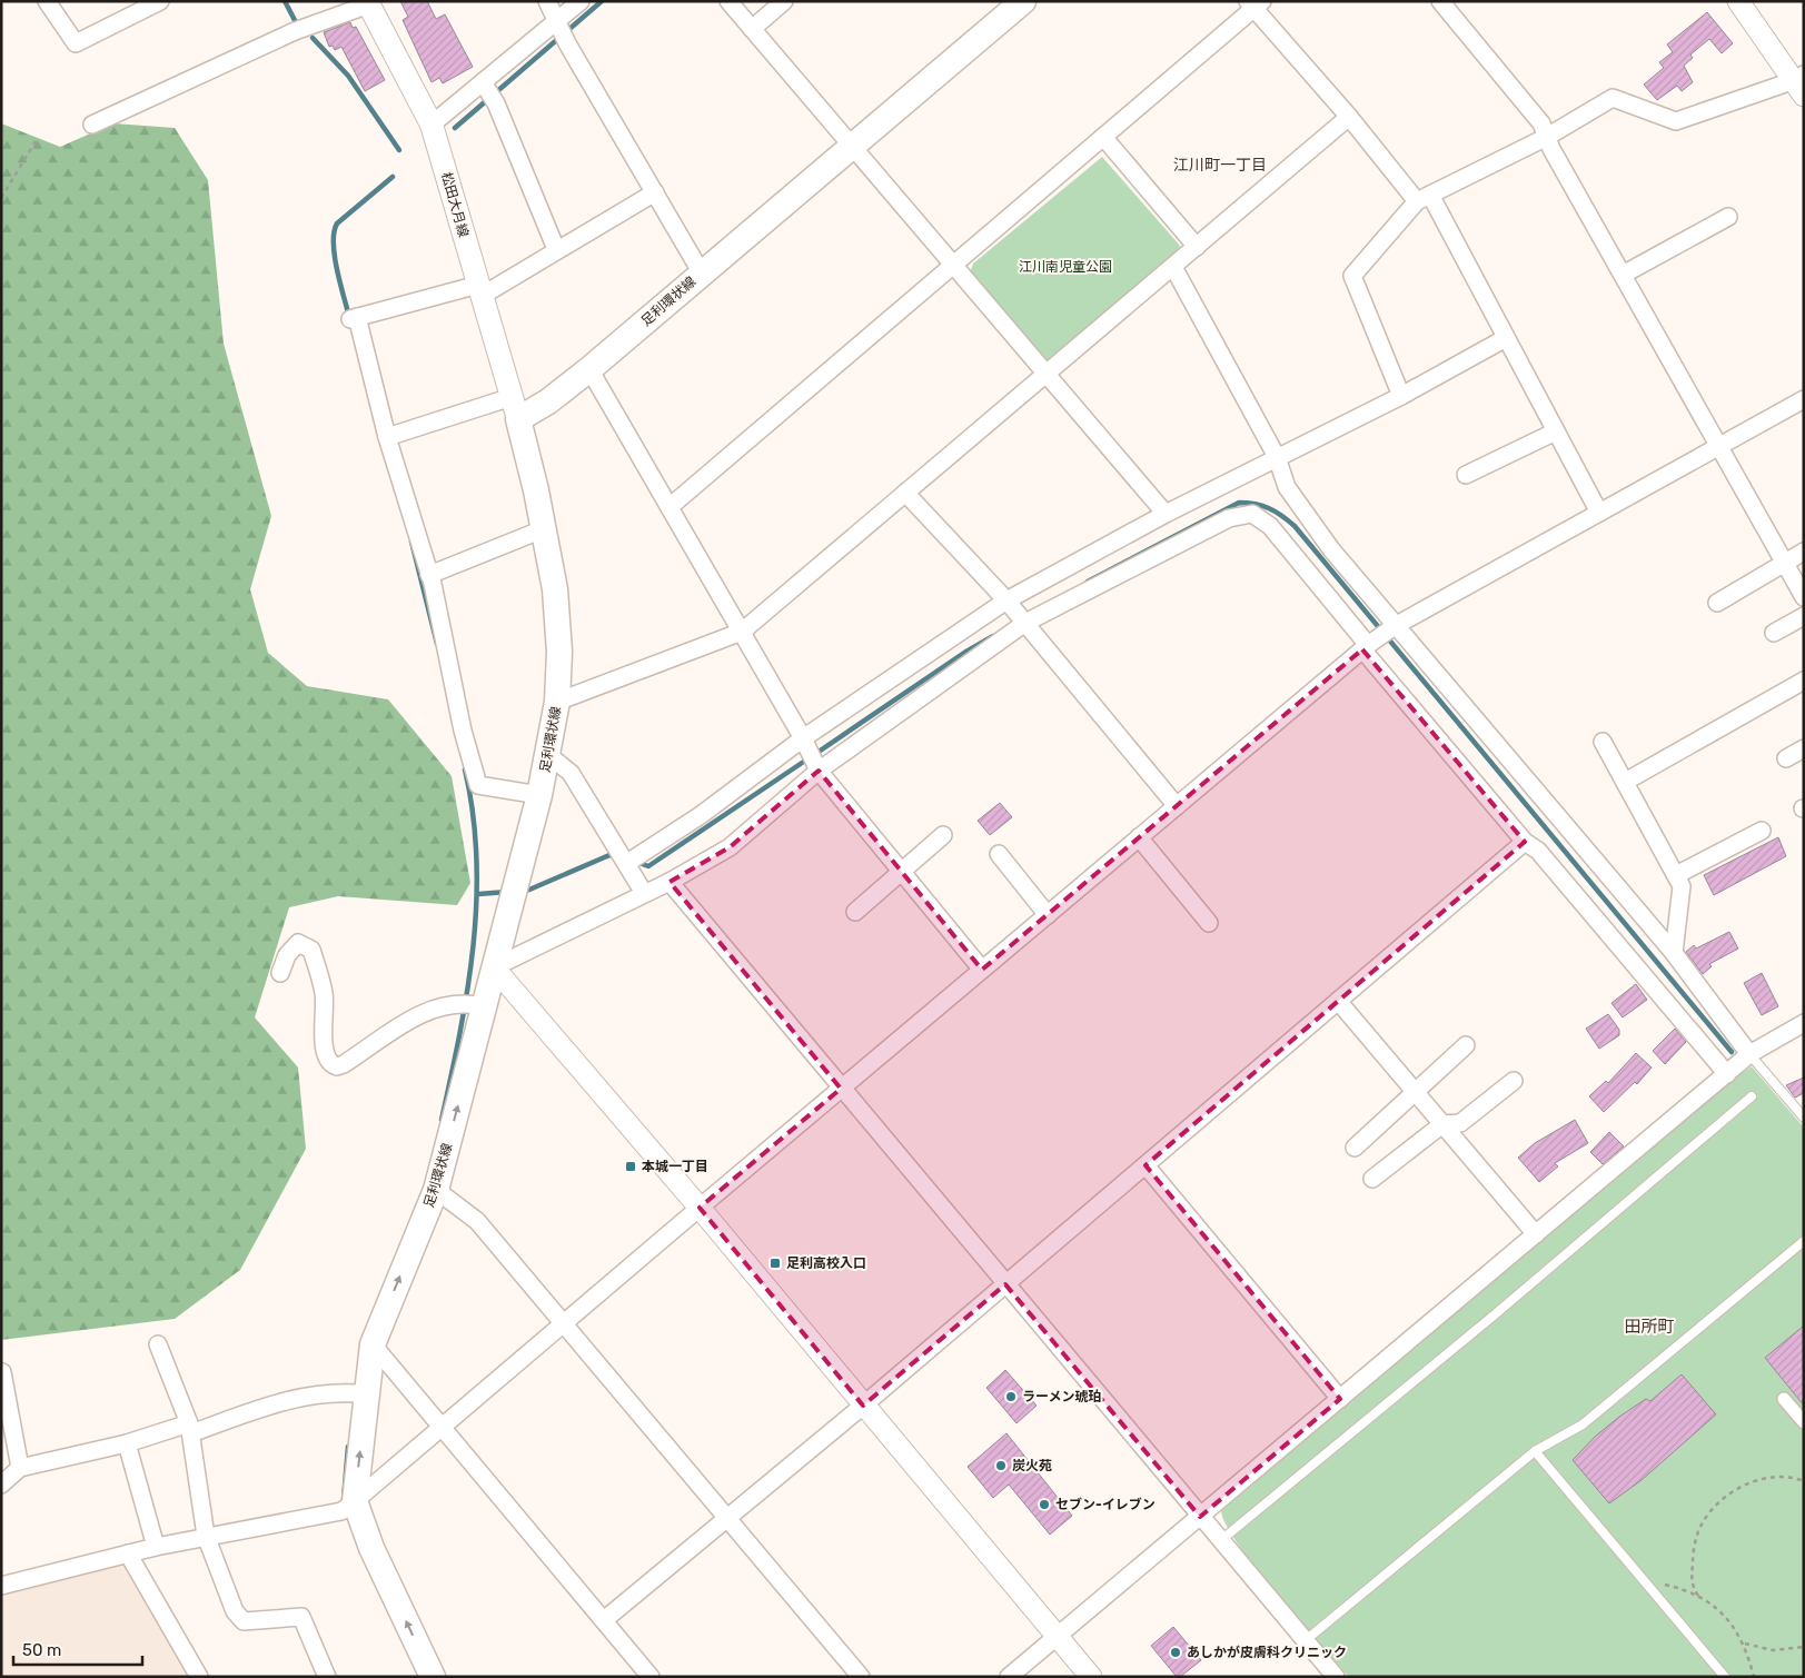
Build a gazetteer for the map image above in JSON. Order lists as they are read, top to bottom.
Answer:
{
  "streets": {
    "main road": ["松田大月線", "足利環状線"]
  },
  "crossings": [
    ["松田大月線", "足利環状線"]
  ],
  "districts": ["江川町一丁目", "田所町"],
  "parks": ["江川南児童公園"],
  "places": {
    "transit": ["本城一丁目", "足利高校入口"],
    "other": [
      "ラーメン琥珀",
      "炭火苑",
      "セブン-イレブン",
      "あしかが皮膚科クリニック"
    ]
  },
  "scale_bar": "50 m"
}
